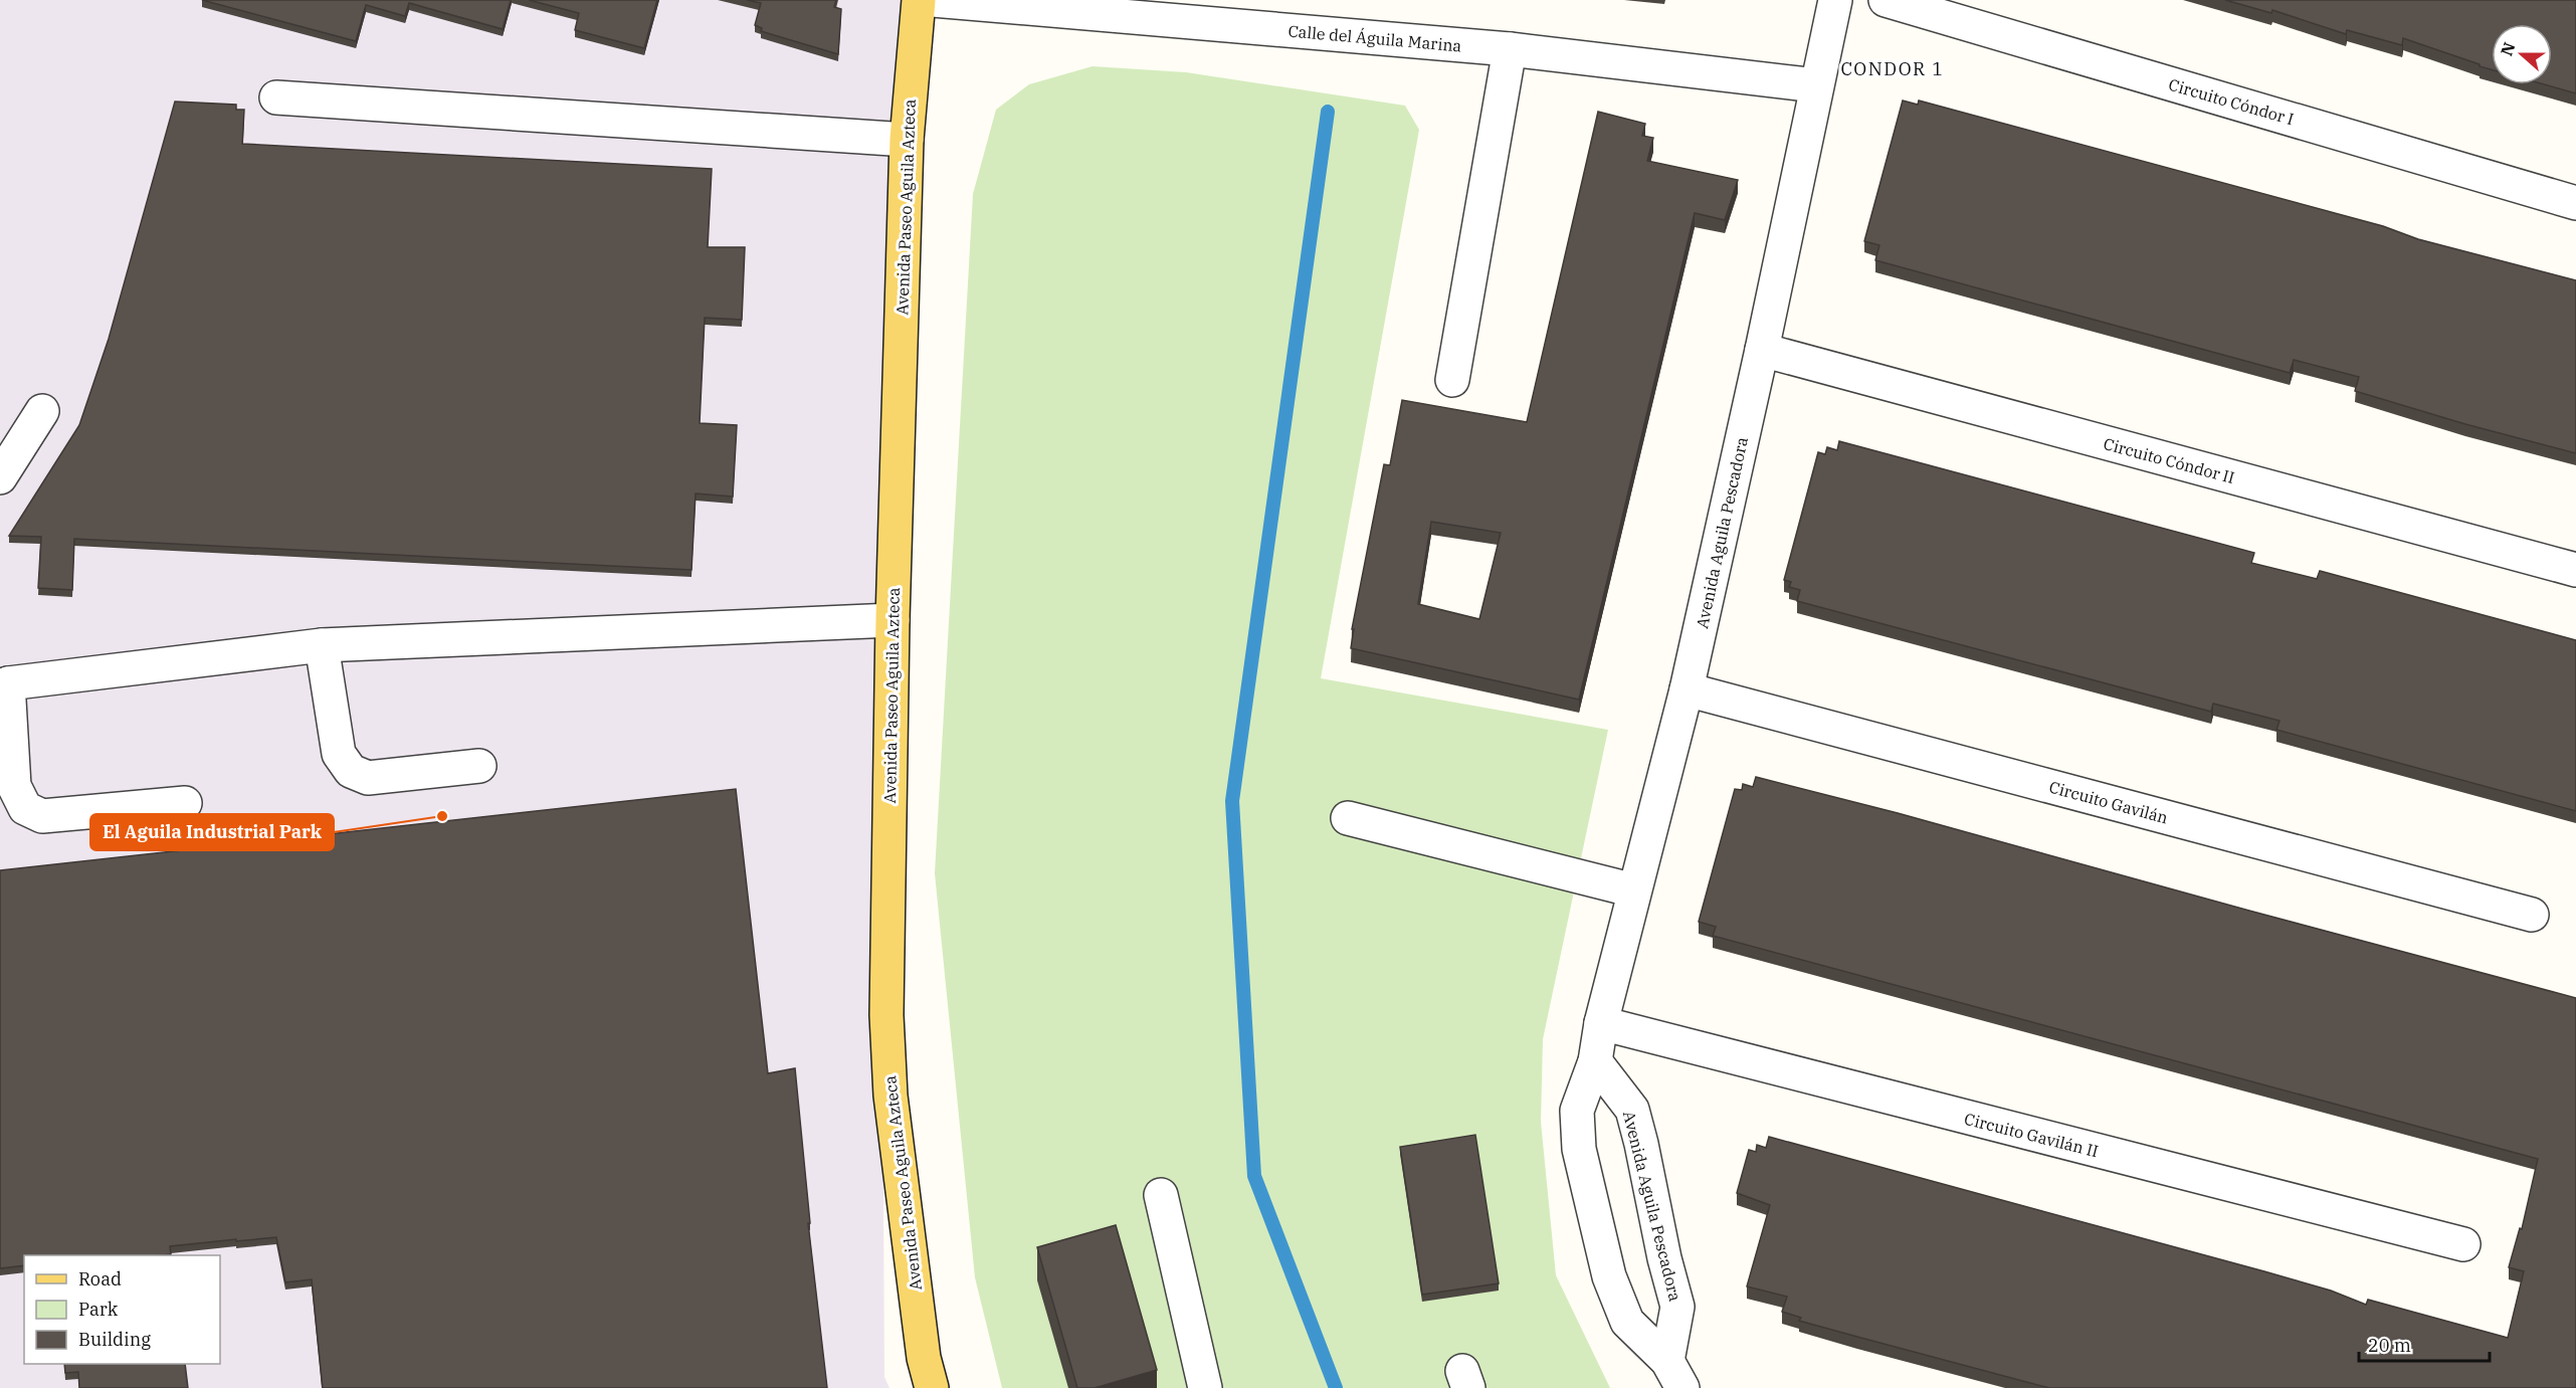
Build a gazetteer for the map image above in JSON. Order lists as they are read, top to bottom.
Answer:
{
  "streets": {
    "main road": ["Avenida Paseo Aguila Azteca"],
    "street": [
      "Calle del Águila Marina",
      "Circuito Cóndor I",
      "Circuito Cóndor II",
      "Avenida Aguila Pescadora",
      "Circuito Gavilán",
      "Circuito Gavilán II"
    ]
  },
  "crossings": [
    ["Calle del Águila Marina", "Avenida Aguila Pescadora"],
    ["Circuito Cóndor II", "Avenida Aguila Pescadora"],
    ["Avenida Aguila Pescadora", "Circuito Gavilán"],
    ["Avenida Aguila Pescadora", "Circuito Gavilán II"]
  ],
  "districts": ["CONDOR 1"],
  "places": ["El Aguila Industrial Park"],
  "legend": ["Road", "Park", "Building"],
  "scale_bar": "20 m",
  "north": "left"
}
